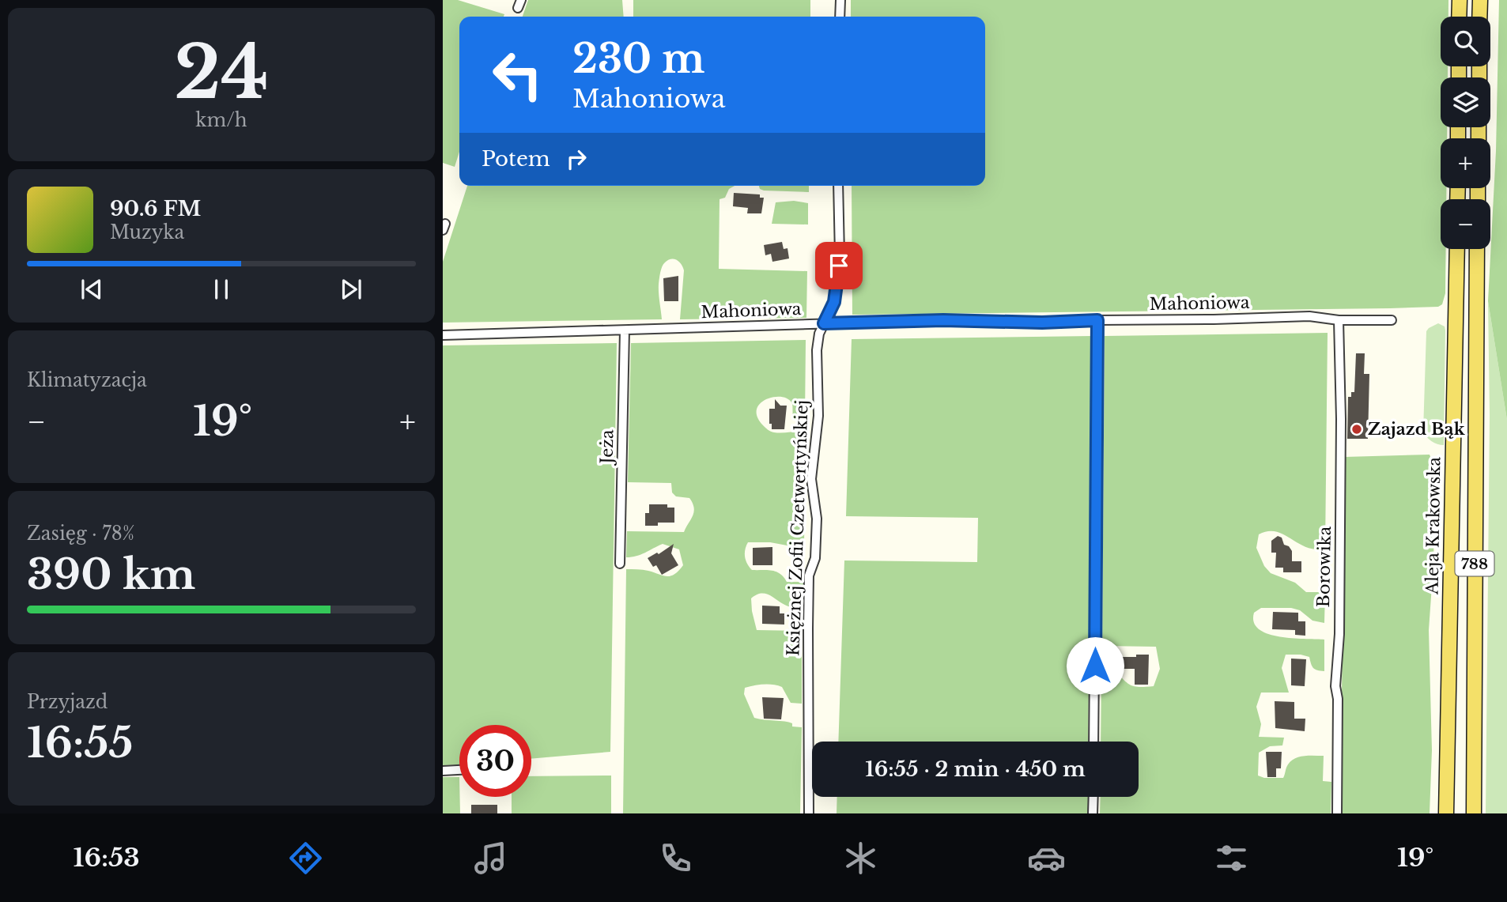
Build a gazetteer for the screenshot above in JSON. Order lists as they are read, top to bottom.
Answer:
{
  "streets": {
    "main road": ["Aleja Krakowska", "788"],
    "street": [
      "Mahoniowa",
      "Jeża",
      "Księżnej Zofii Czetwertyńskiej",
      "Borowika"
    ]
  },
  "crossings": [
    ["Mahoniowa", "Jeża"],
    ["Mahoniowa", "Księżnej Zofii Czetwertyńskiej"],
    ["Mahoniowa", "Borowika"]
  ],
  "places": ["Zajazd Bąk"],
  "page": {
    "tile": [
      ["24", "km/h"],
      "Klimatyzacja",
      ["Zasięg · 78%", "390 km"],
      ["Przyjazd", "16:55"]
    ],
    "map_buttons": ["+", "−"],
    "turn": ["230 m", "Mahoniowa"],
    "then": "Potem",
    "song": ["90.6 FM", "Muzyka"],
    "heat": ["−", "19°", "+"],
    "limit": "30",
    "trip": "16:55 · 2 min · 450 m",
    "tabs": ["16:53", "19°"]
  }
}
